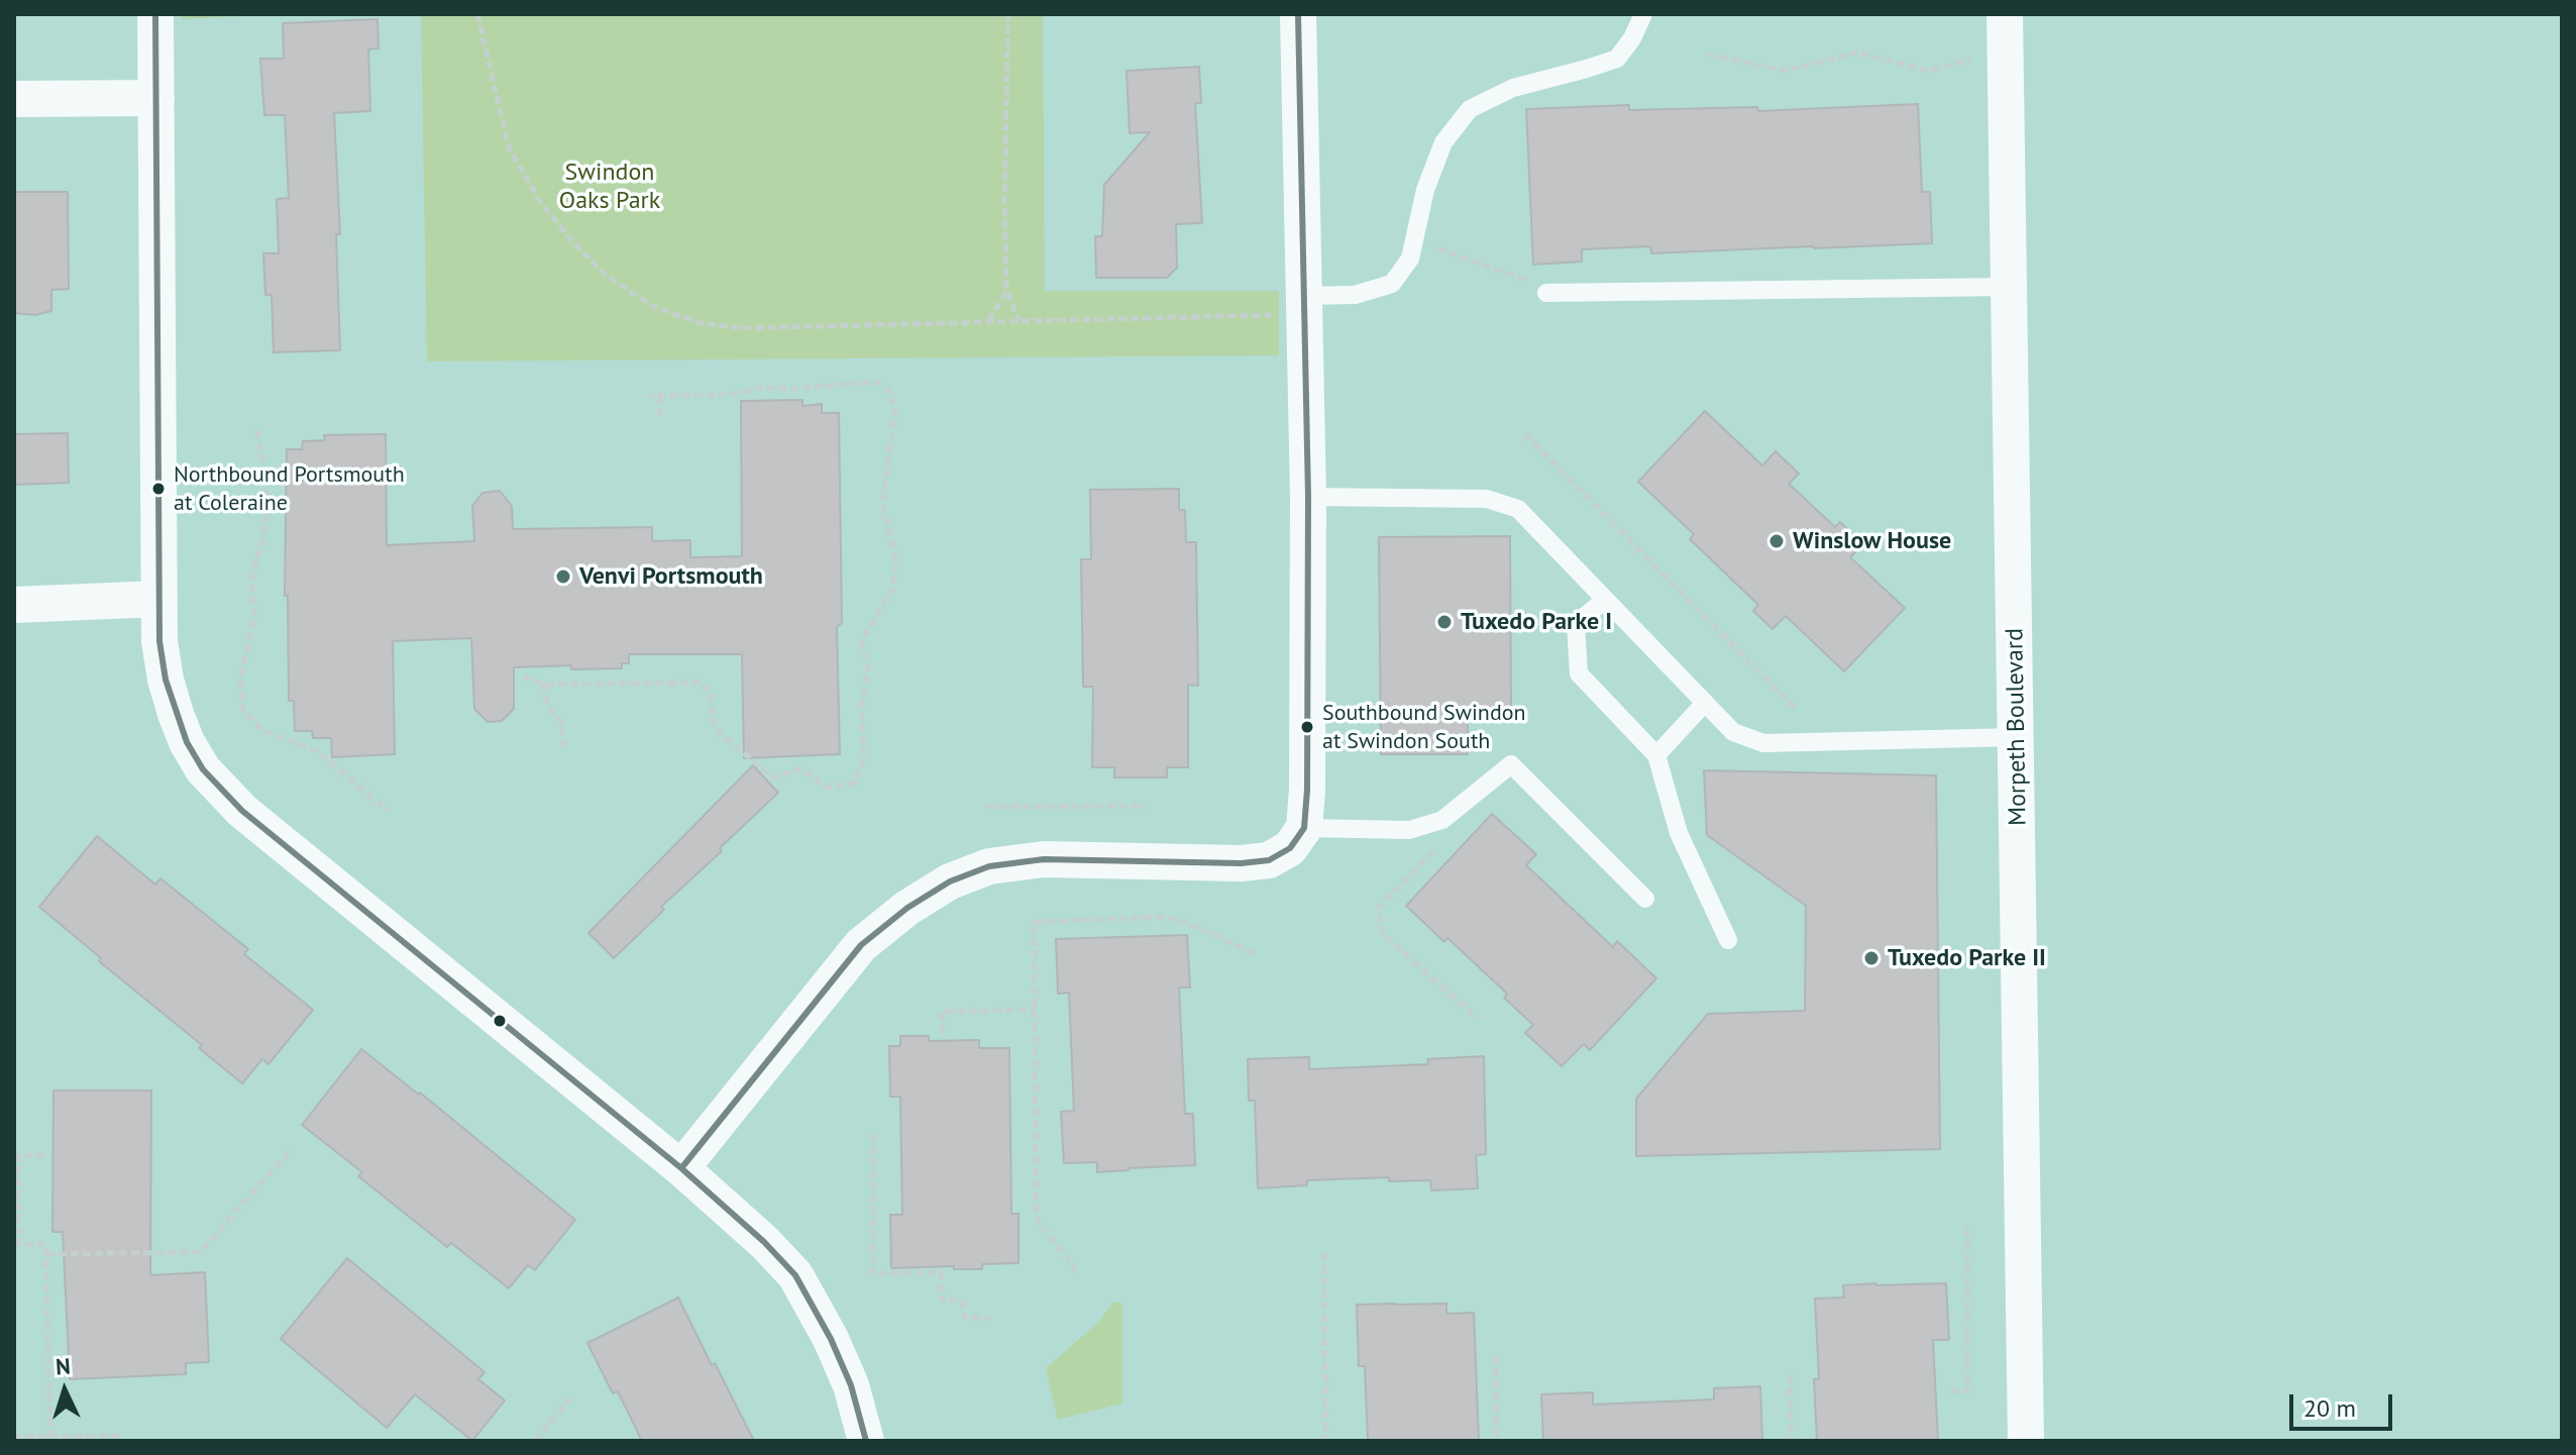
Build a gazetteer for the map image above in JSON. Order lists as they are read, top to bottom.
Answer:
{
  "streets": {
    "street": ["Morpeth Boulevard"]
  },
  "parks": ["Swindon Oaks Park"],
  "places": [
    "Northbound Portsmouth at Coleraine",
    "Winslow House",
    "Venvi Portsmouth",
    "Tuxedo Parke I",
    "Southbound Swindon at Swindon South",
    "Tuxedo Parke II"
  ],
  "scale_bar": "20 m",
  "north": "top"
}
